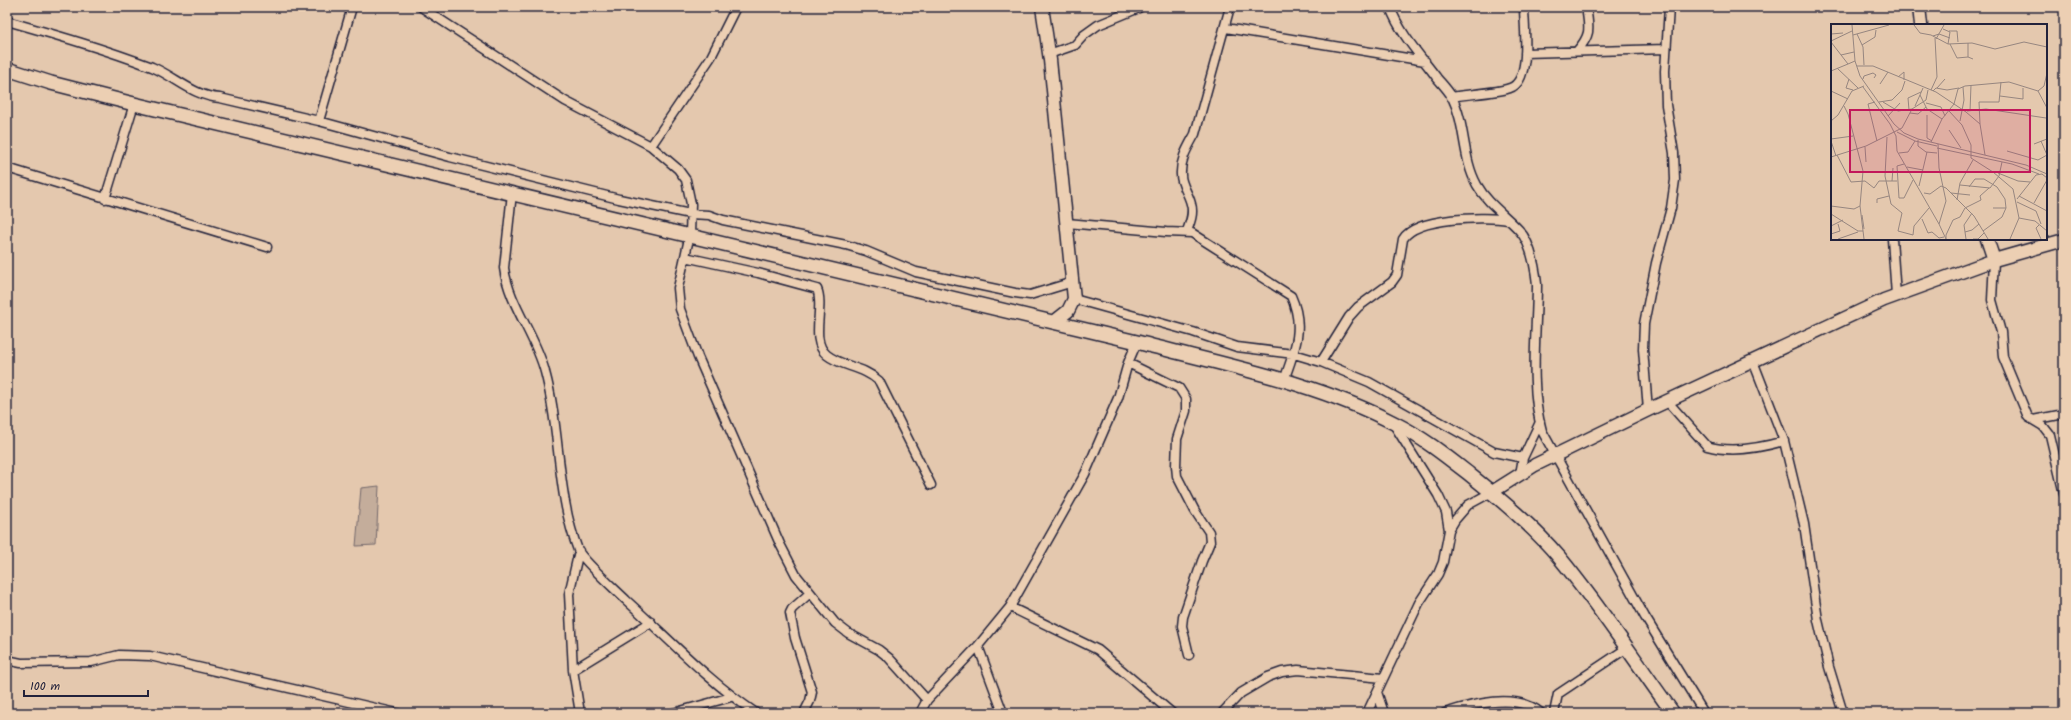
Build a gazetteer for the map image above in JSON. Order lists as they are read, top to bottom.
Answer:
{
  "scale_bar": "100 m"
}
